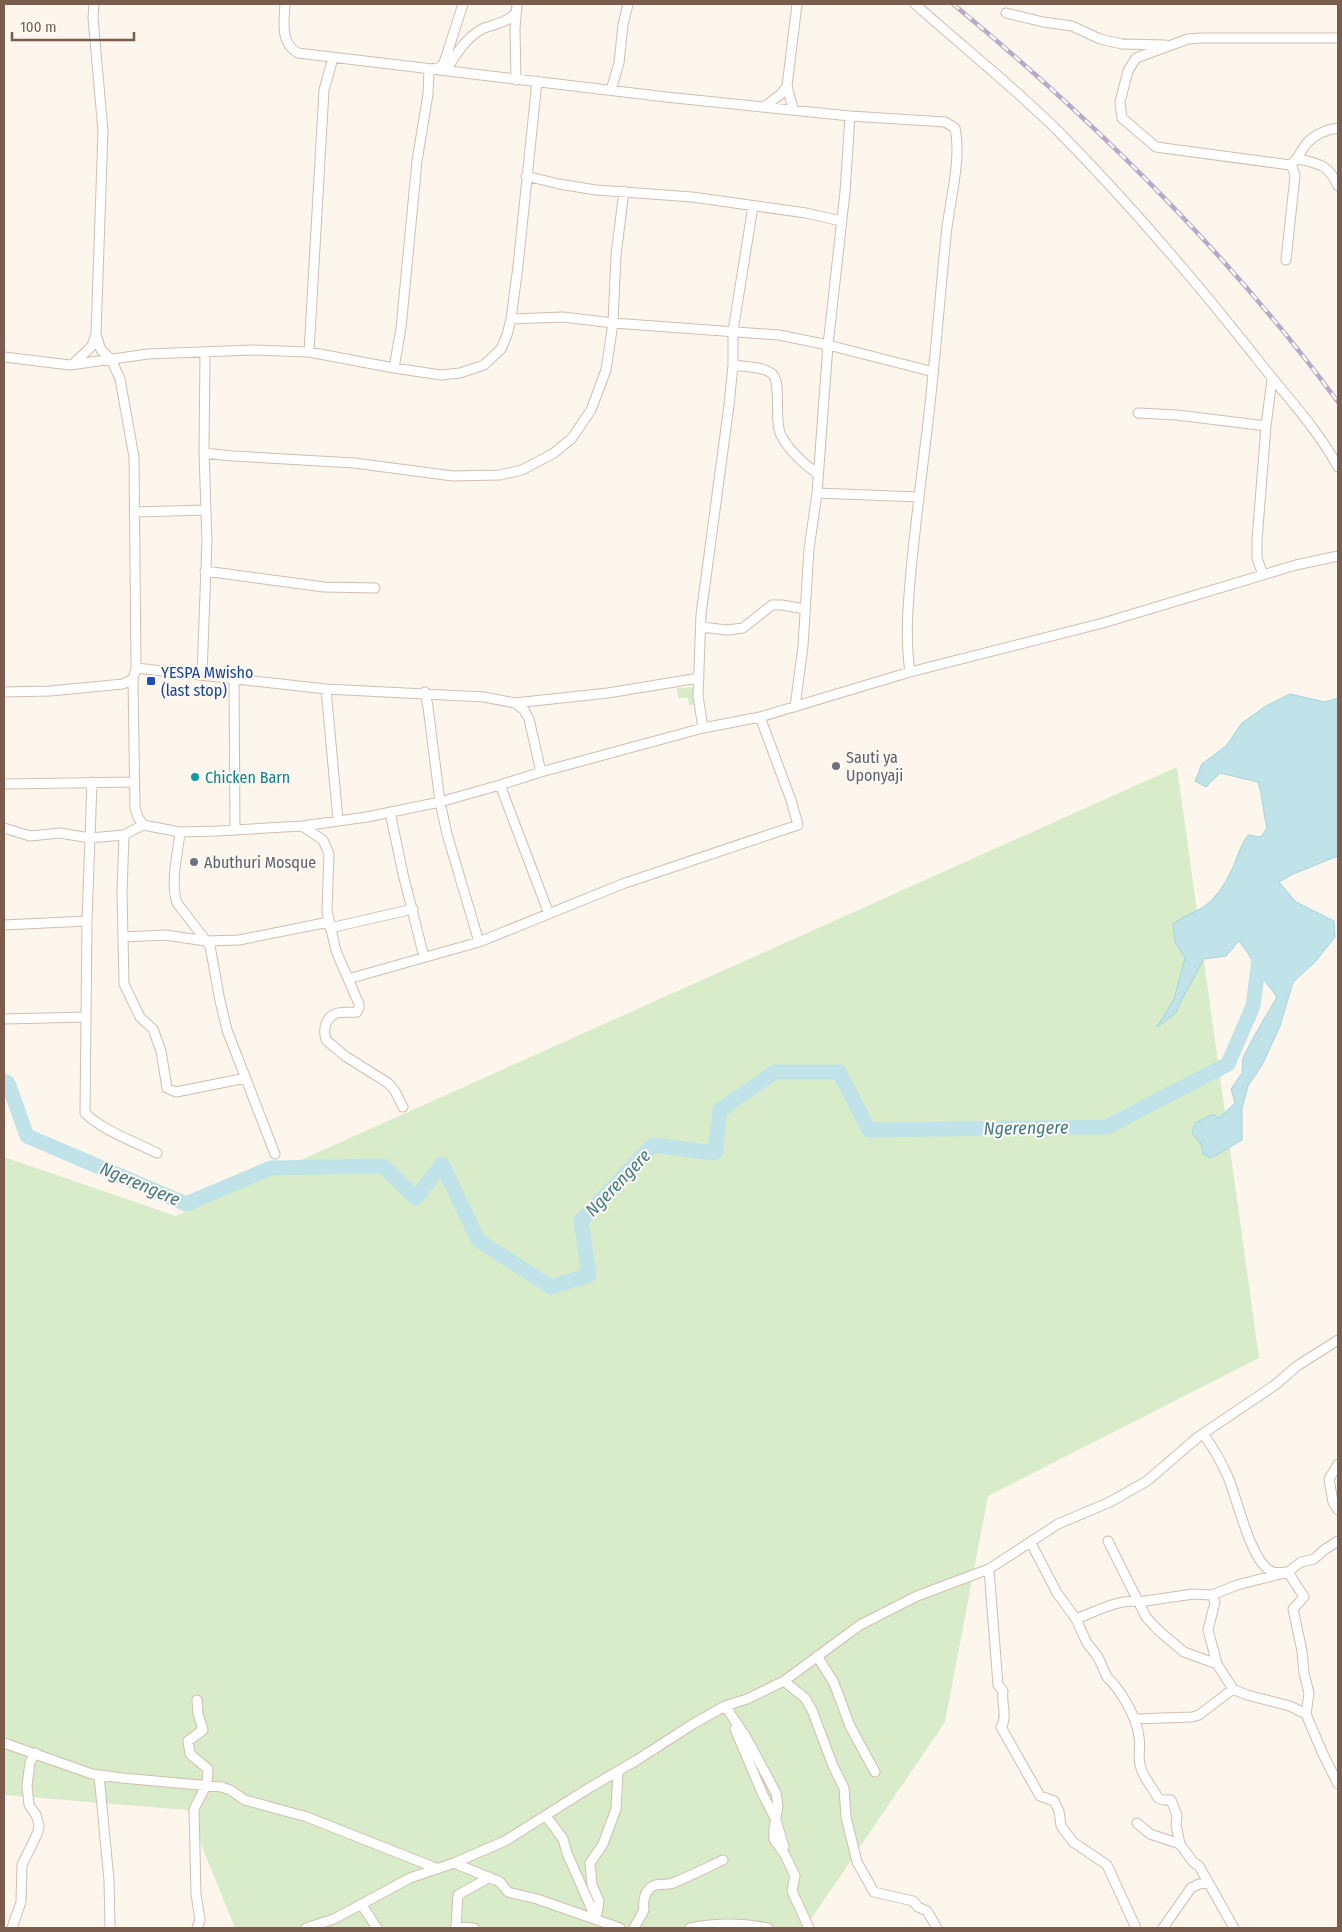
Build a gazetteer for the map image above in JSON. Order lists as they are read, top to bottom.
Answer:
{
  "water": ["Ngerengere"],
  "places": {
    "transit": ["YESPA Mwisho (last stop)"],
    "other": ["Sauti ya Uponyaji", "Chicken Barn", "Abuthuri Mosque"]
  },
  "scale_bar": "100 m"
}
